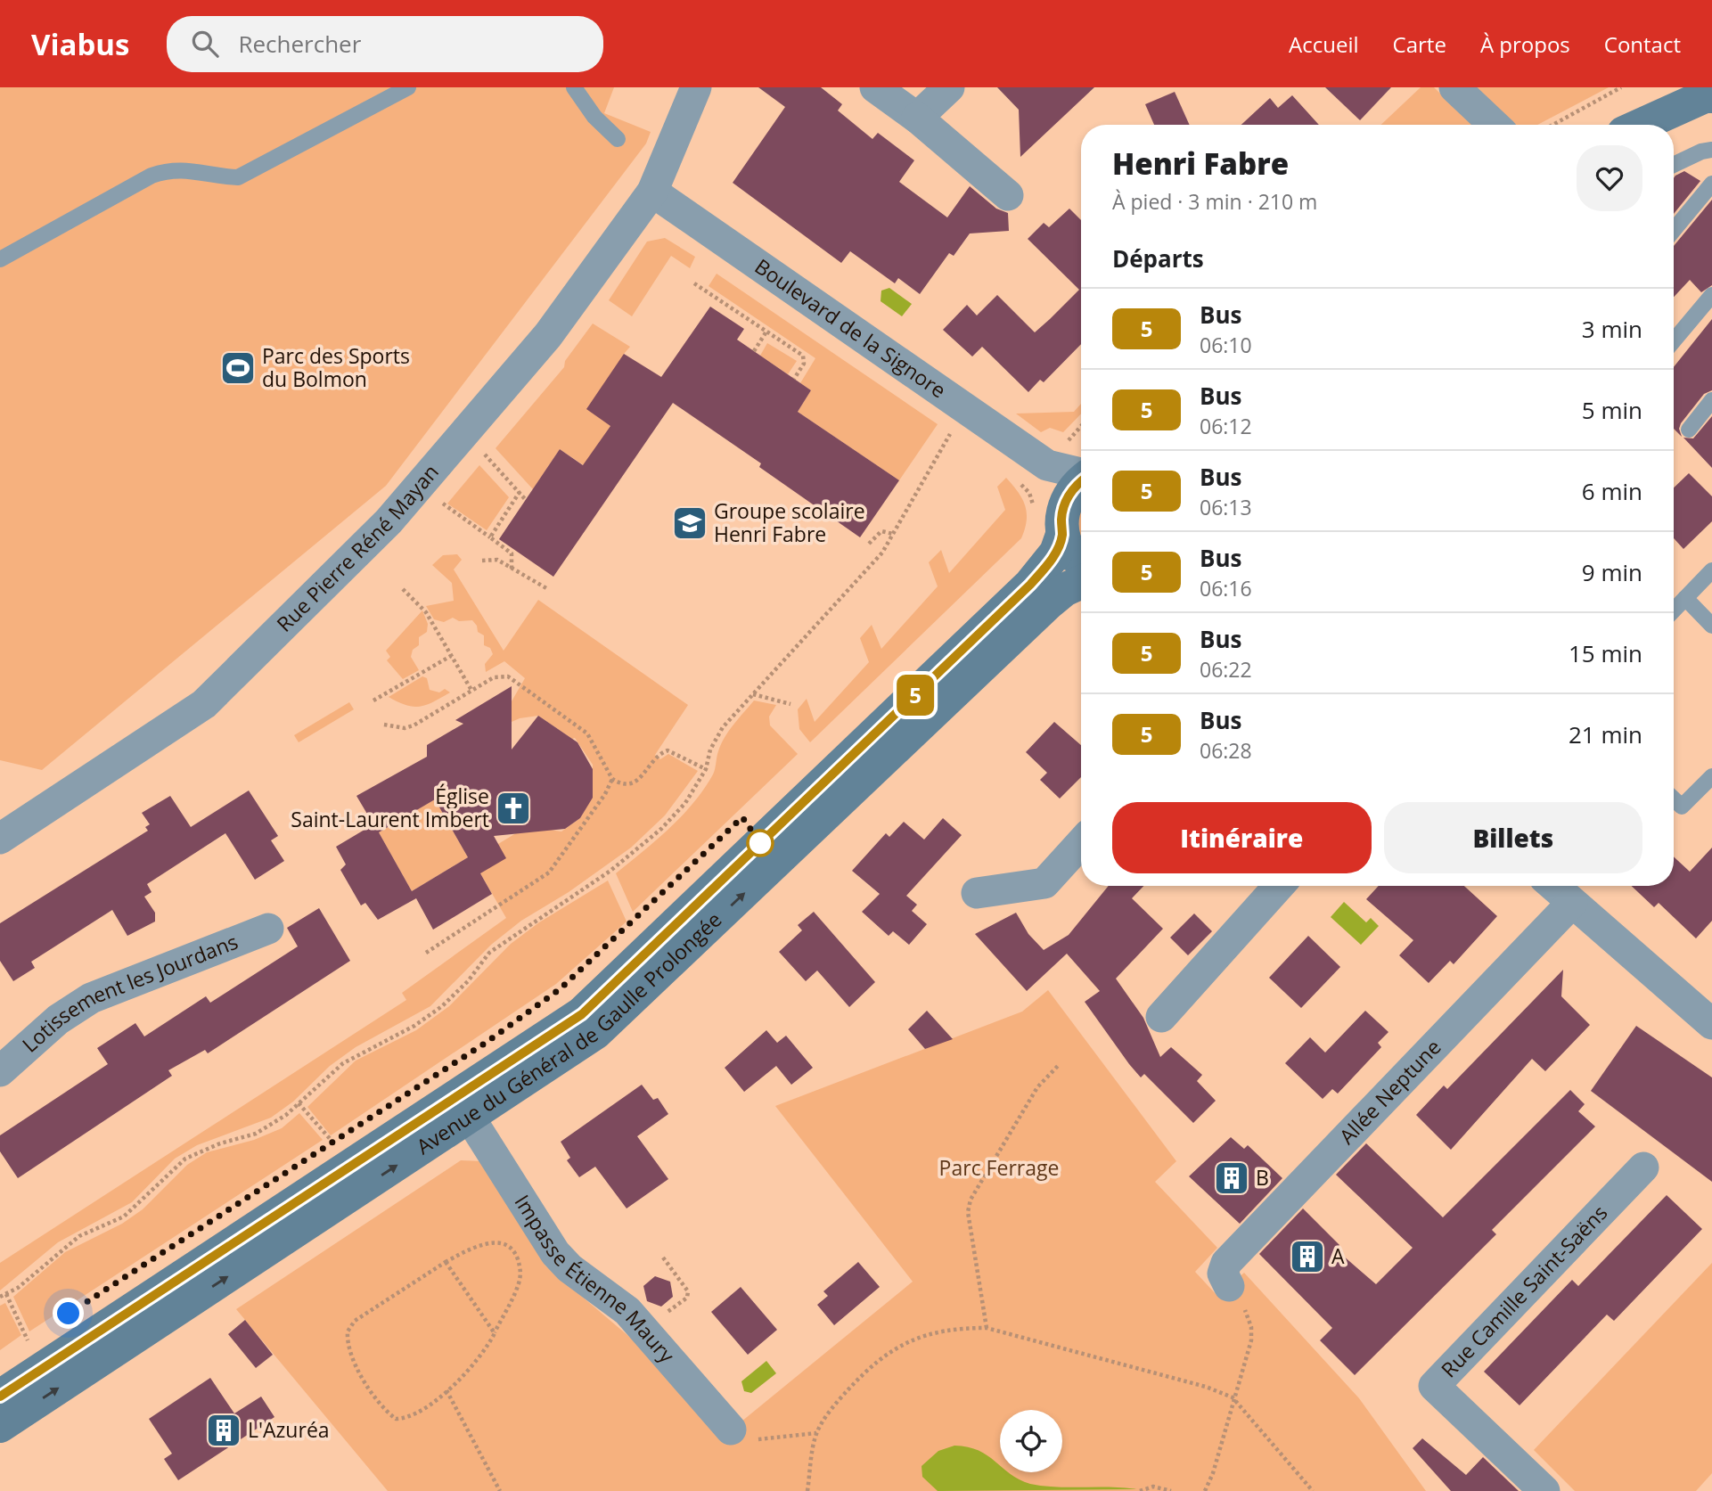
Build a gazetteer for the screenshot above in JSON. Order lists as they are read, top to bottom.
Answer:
{
  "streets": {
    "street": [
      "Boulevard de la Signore",
      "Rue Pierre Réné Mayan",
      "Lotissement les Jourdans",
      "Avenue du Général de Gaulle Prolongée",
      "Allée Neptune",
      "Impasse Étienne Maury",
      "Rue Camille Saint-Saëns"
    ]
  },
  "crossings": [
    ["Boulevard de la Signore", "Rue Pierre Réné Mayan"],
    ["Avenue du Général de Gaulle Prolongée", "Impasse Étienne Maury"]
  ],
  "parks": ["Parc Ferrage"],
  "places": {
    "sports": ["Parc des Sports du Bolmon"],
    "school or university": ["Groupe scolaire Henri Fabre"],
    "church": ["Église Saint-Laurent Imbert"],
    "building": ["B", "A", "L'Azuréa"]
  },
  "lines": ["bus line 5"],
  "page": {
    "header": "Viabus",
    "search": "Rechercher",
    "nav": [
      "Accueil",
      "Carte",
      "À propos",
      "Contact"
    ],
    "on_map": "5",
    "heading": [
      ["Henri Fabre", "À pied · 3 min · 210 m"],
      "Départs"
    ],
    "list": [
      {
        "mark": "5",
        "name": "Bus",
        "note": "06:10",
        "value": "3 min"
      },
      {
        "mark": "5",
        "name": "Bus",
        "note": "06:12",
        "value": "5 min"
      },
      {
        "mark": "5",
        "name": "Bus",
        "note": "06:13",
        "value": "6 min"
      },
      {
        "mark": "5",
        "name": "Bus",
        "note": "06:16",
        "value": "9 min"
      },
      {
        "mark": "5",
        "name": "Bus",
        "note": "06:22",
        "value": "15 min"
      },
      {
        "mark": "5",
        "name": "Bus",
        "note": "06:28",
        "value": "21 min"
      }
    ],
    "buttons": ["Itinéraire", "Billets"]
  }
}
